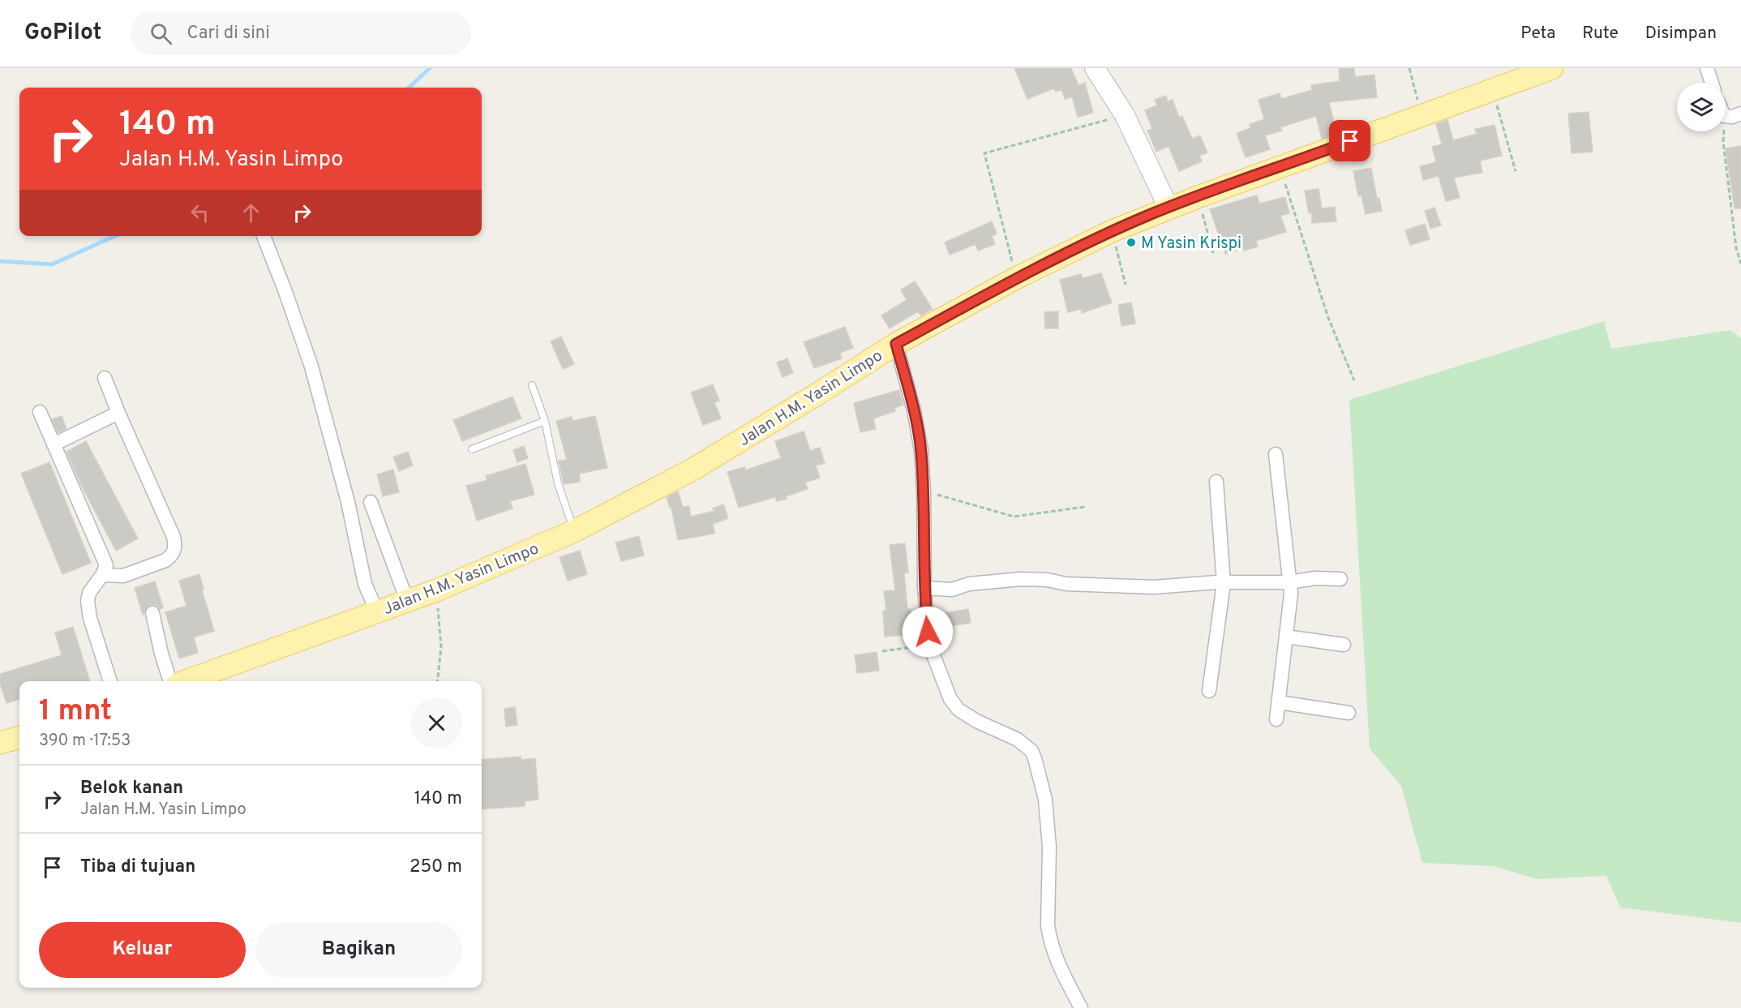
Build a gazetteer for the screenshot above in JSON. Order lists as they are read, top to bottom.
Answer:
{
  "streets": {
    "main road": ["Jalan H.M. Yasin Limpo"]
  },
  "places": ["M Yasin Krispi"],
  "page": {
    "header": "GoPilot",
    "search": "Cari di sini",
    "nav": ["Peta", "Rute", "Disimpan"],
    "turn": ["140 m", "Jalan H.M. Yasin Limpo"],
    "heading": ["1 mnt", "390 m · 17:53"],
    "list": [
      {
        "name": "Belok kanan",
        "note": "Jalan H.M. Yasin Limpo",
        "value": "140 m"
      },
      {
        "name": "Tiba di tujuan",
        "value": "250 m"
      }
    ],
    "buttons": ["Keluar", "Bagikan"]
  }
}
